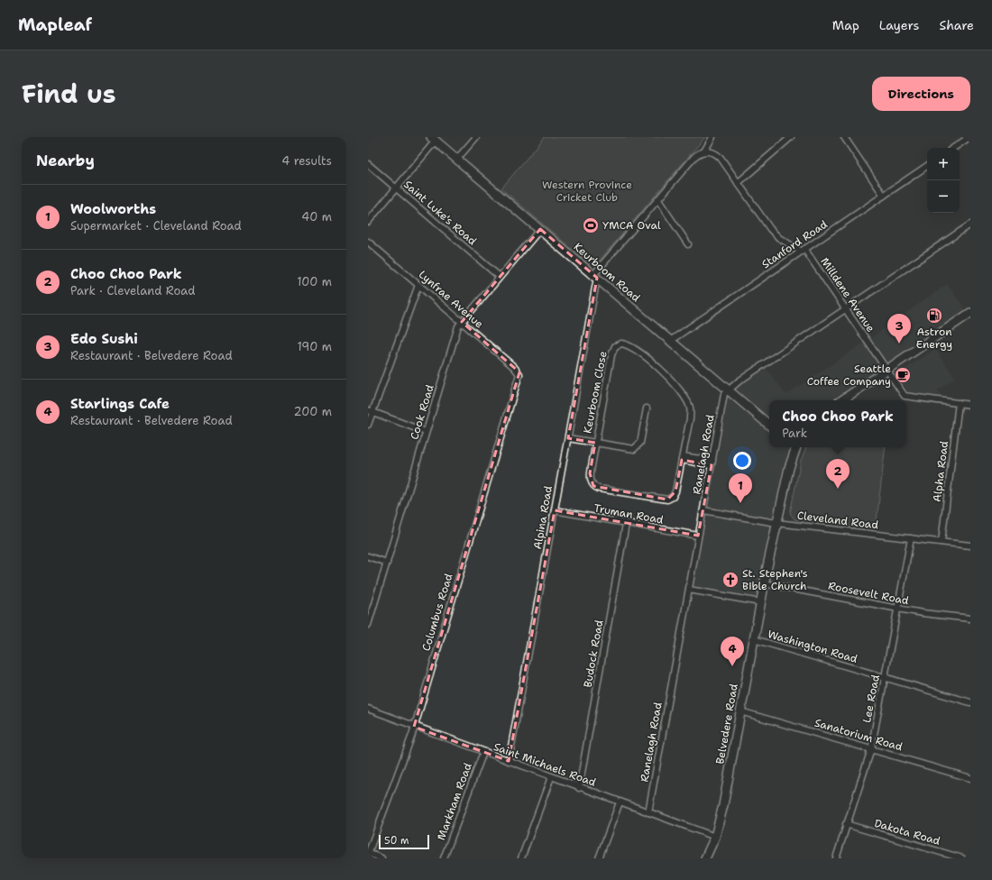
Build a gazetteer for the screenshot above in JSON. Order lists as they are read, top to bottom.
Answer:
{
  "streets": {
    "main road": ["Keurboom Road", "Belvedere Road"],
    "street": [
      "Saint Luke's Road",
      "Stanford Road",
      "Milldene Avenue",
      "Lynfrae Avenue",
      "Keurboom Close",
      "Cook Road",
      "Ranelagh Road",
      "Alpha Road",
      "Truman Road",
      "Alpina Road",
      "Cleveland Road",
      "Roosevelt Road",
      "Columbus Road",
      "Washington Road",
      "Budock Road",
      "Lee Road",
      "Sanatorium Road",
      "Saint Michaels Road",
      "Markham Road",
      "Dakota Road"
    ]
  },
  "crossings": [
    ["Saint Luke's Road", "Cook Road"],
    ["Stanford Road", "Keurboom Road"],
    ["Stanford Road", "Milldene Avenue"],
    ["Keurboom Road", "Cook Road"],
    ["Keurboom Road", "Ranelagh Road"],
    ["Keurboom Road", "Alpina Road"],
    ["Milldene Avenue", "Alpha Road"],
    ["Lynfrae Avenue", "Cook Road"],
    ["Lynfrae Avenue", "Columbus Road"],
    ["Keurboom Close", "Alpina Road"],
    ["Ranelagh Road", "Truman Road"],
    ["Ranelagh Road", "Cleveland Road"],
    ["Ranelagh Road", "Saint Michaels Road"],
    ["Alpha Road", "Cleveland Road"],
    ["Truman Road", "Alpina Road"],
    ["Truman Road", "Budock Road"],
    ["Alpina Road", "Saint Michaels Road"],
    ["Cleveland Road", "Lee Road"],
    ["Cleveland Road", "Belvedere Road"],
    ["Roosevelt Road", "Lee Road"],
    ["Roosevelt Road", "Belvedere Road"],
    ["Columbus Road", "Saint Michaels Road"],
    ["Washington Road", "Lee Road"],
    ["Washington Road", "Belvedere Road"],
    ["Budock Road", "Saint Michaels Road"],
    ["Lee Road", "Sanatorium Road"],
    ["Lee Road", "Dakota Road"],
    ["Belvedere Road", "Sanatorium Road"],
    ["Belvedere Road", "Saint Michaels Road"],
    ["Saint Michaels Road", "Markham Road"]
  ],
  "parks": ["Western Province Cricket Club"],
  "places": {
    "sports": ["YMCA Oval"],
    "fuel station": ["Astron Energy"],
    "cafe": ["Seattle Coffee Company"],
    "church": ["St. Stephen's Bible Church"]
  },
  "scale_bar": "50 m",
  "page": {
    "header": "Mapleaf",
    "nav": ["Map", "Layers", "Share"],
    "title": "Find us",
    "buttons": "Directions",
    "heading": ["Nearby", "4 results"],
    "map_buttons": ["+", "−"],
    "list": [
      {
        "mark": "1",
        "name": "Woolworths",
        "note": "Supermarket · Cleveland Road",
        "value": "40 m"
      },
      {
        "mark": "2",
        "name": "Choo Choo Park",
        "note": "Park · Cleveland Road",
        "value": "100 m"
      },
      {
        "mark": "3",
        "name": "Edo Sushi",
        "note": "Restaurant · Belvedere Road",
        "value": "190 m"
      },
      {
        "mark": "4",
        "name": "Starlings Cafe",
        "note": "Restaurant · Belvedere Road",
        "value": "200 m"
      }
    ],
    "pins": [
      "3",
      "2",
      "1",
      "4"
    ],
    "popup": ["Choo Choo Park", "Park"],
    "scale": "50 m"
  }
}
